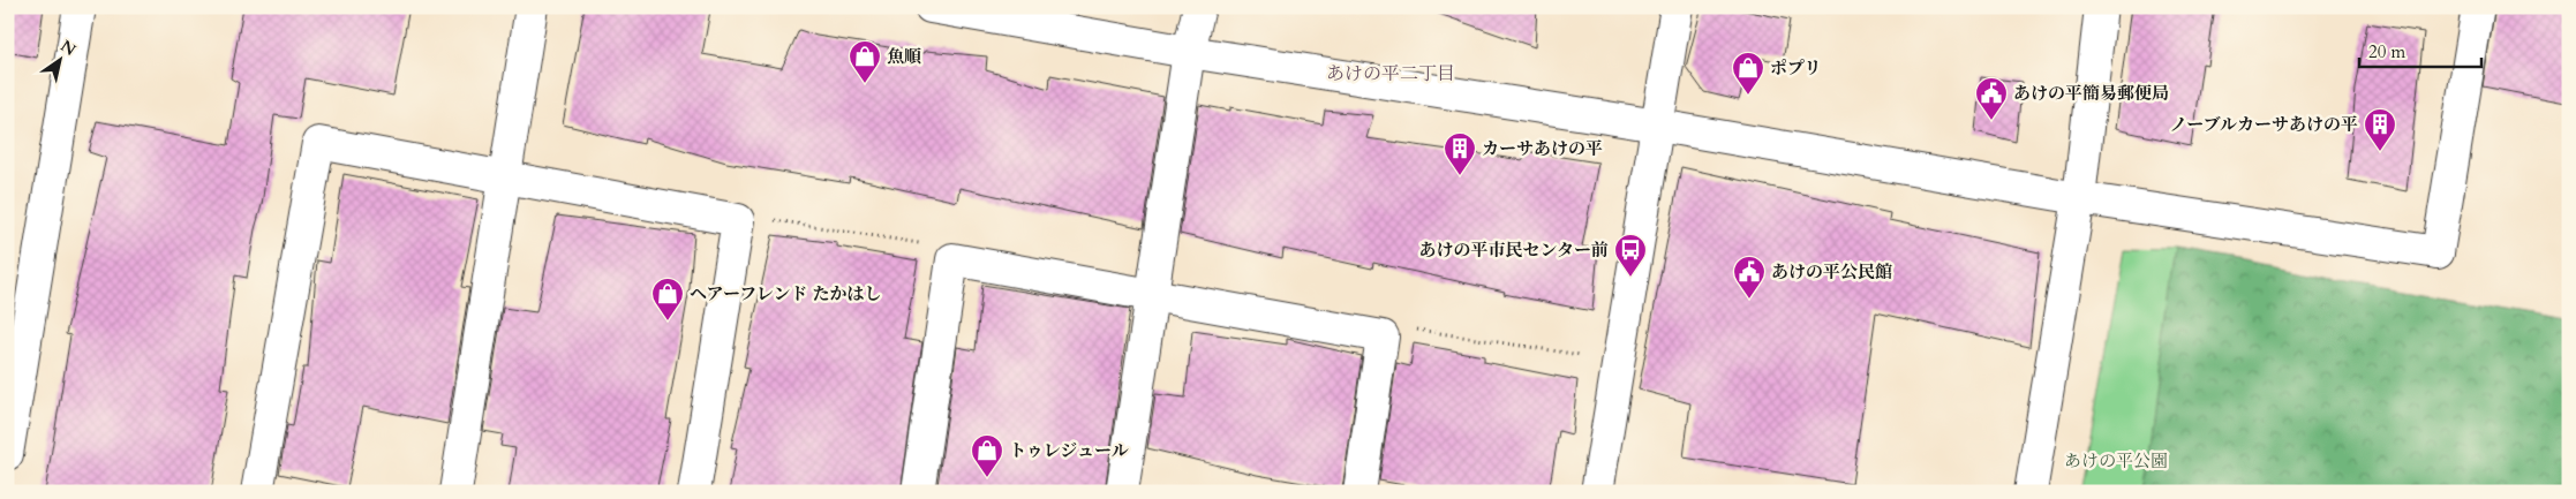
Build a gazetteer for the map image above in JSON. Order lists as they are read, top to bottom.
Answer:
{
  "districts": ["あけの平二丁目"],
  "parks": ["あけの平公園"],
  "places": {
    "shop": [
      "魚順",
      "ポプリ",
      "ヘアーフレンド たかはし",
      "トゥレジュール"
    ],
    "public building": ["あけの平簡易郵便局", "あけの平公民館"],
    "building": ["ノーブルカーサあけの平", "カーサあけの平"],
    "bus stop": ["あけの平市民センター前"]
  },
  "scale_bar": "20 m",
  "north": "top right"
}
